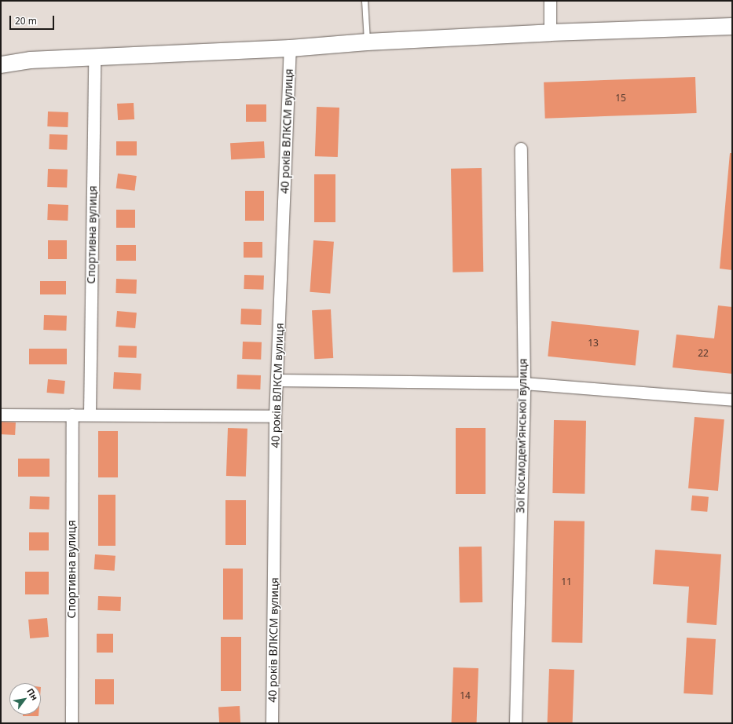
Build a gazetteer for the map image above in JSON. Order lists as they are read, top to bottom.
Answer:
{
  "streets": {
    "street": ["40 років ВЛКСМ вулиця", "Спортивна вулиця", "Зої Космодем’янської вулиця"]
  },
  "house_numbers": [
    "15",
    "13",
    "22",
    "11",
    "14"
  ],
  "scale_bar": "20 m",
  "north": "top right"
}
